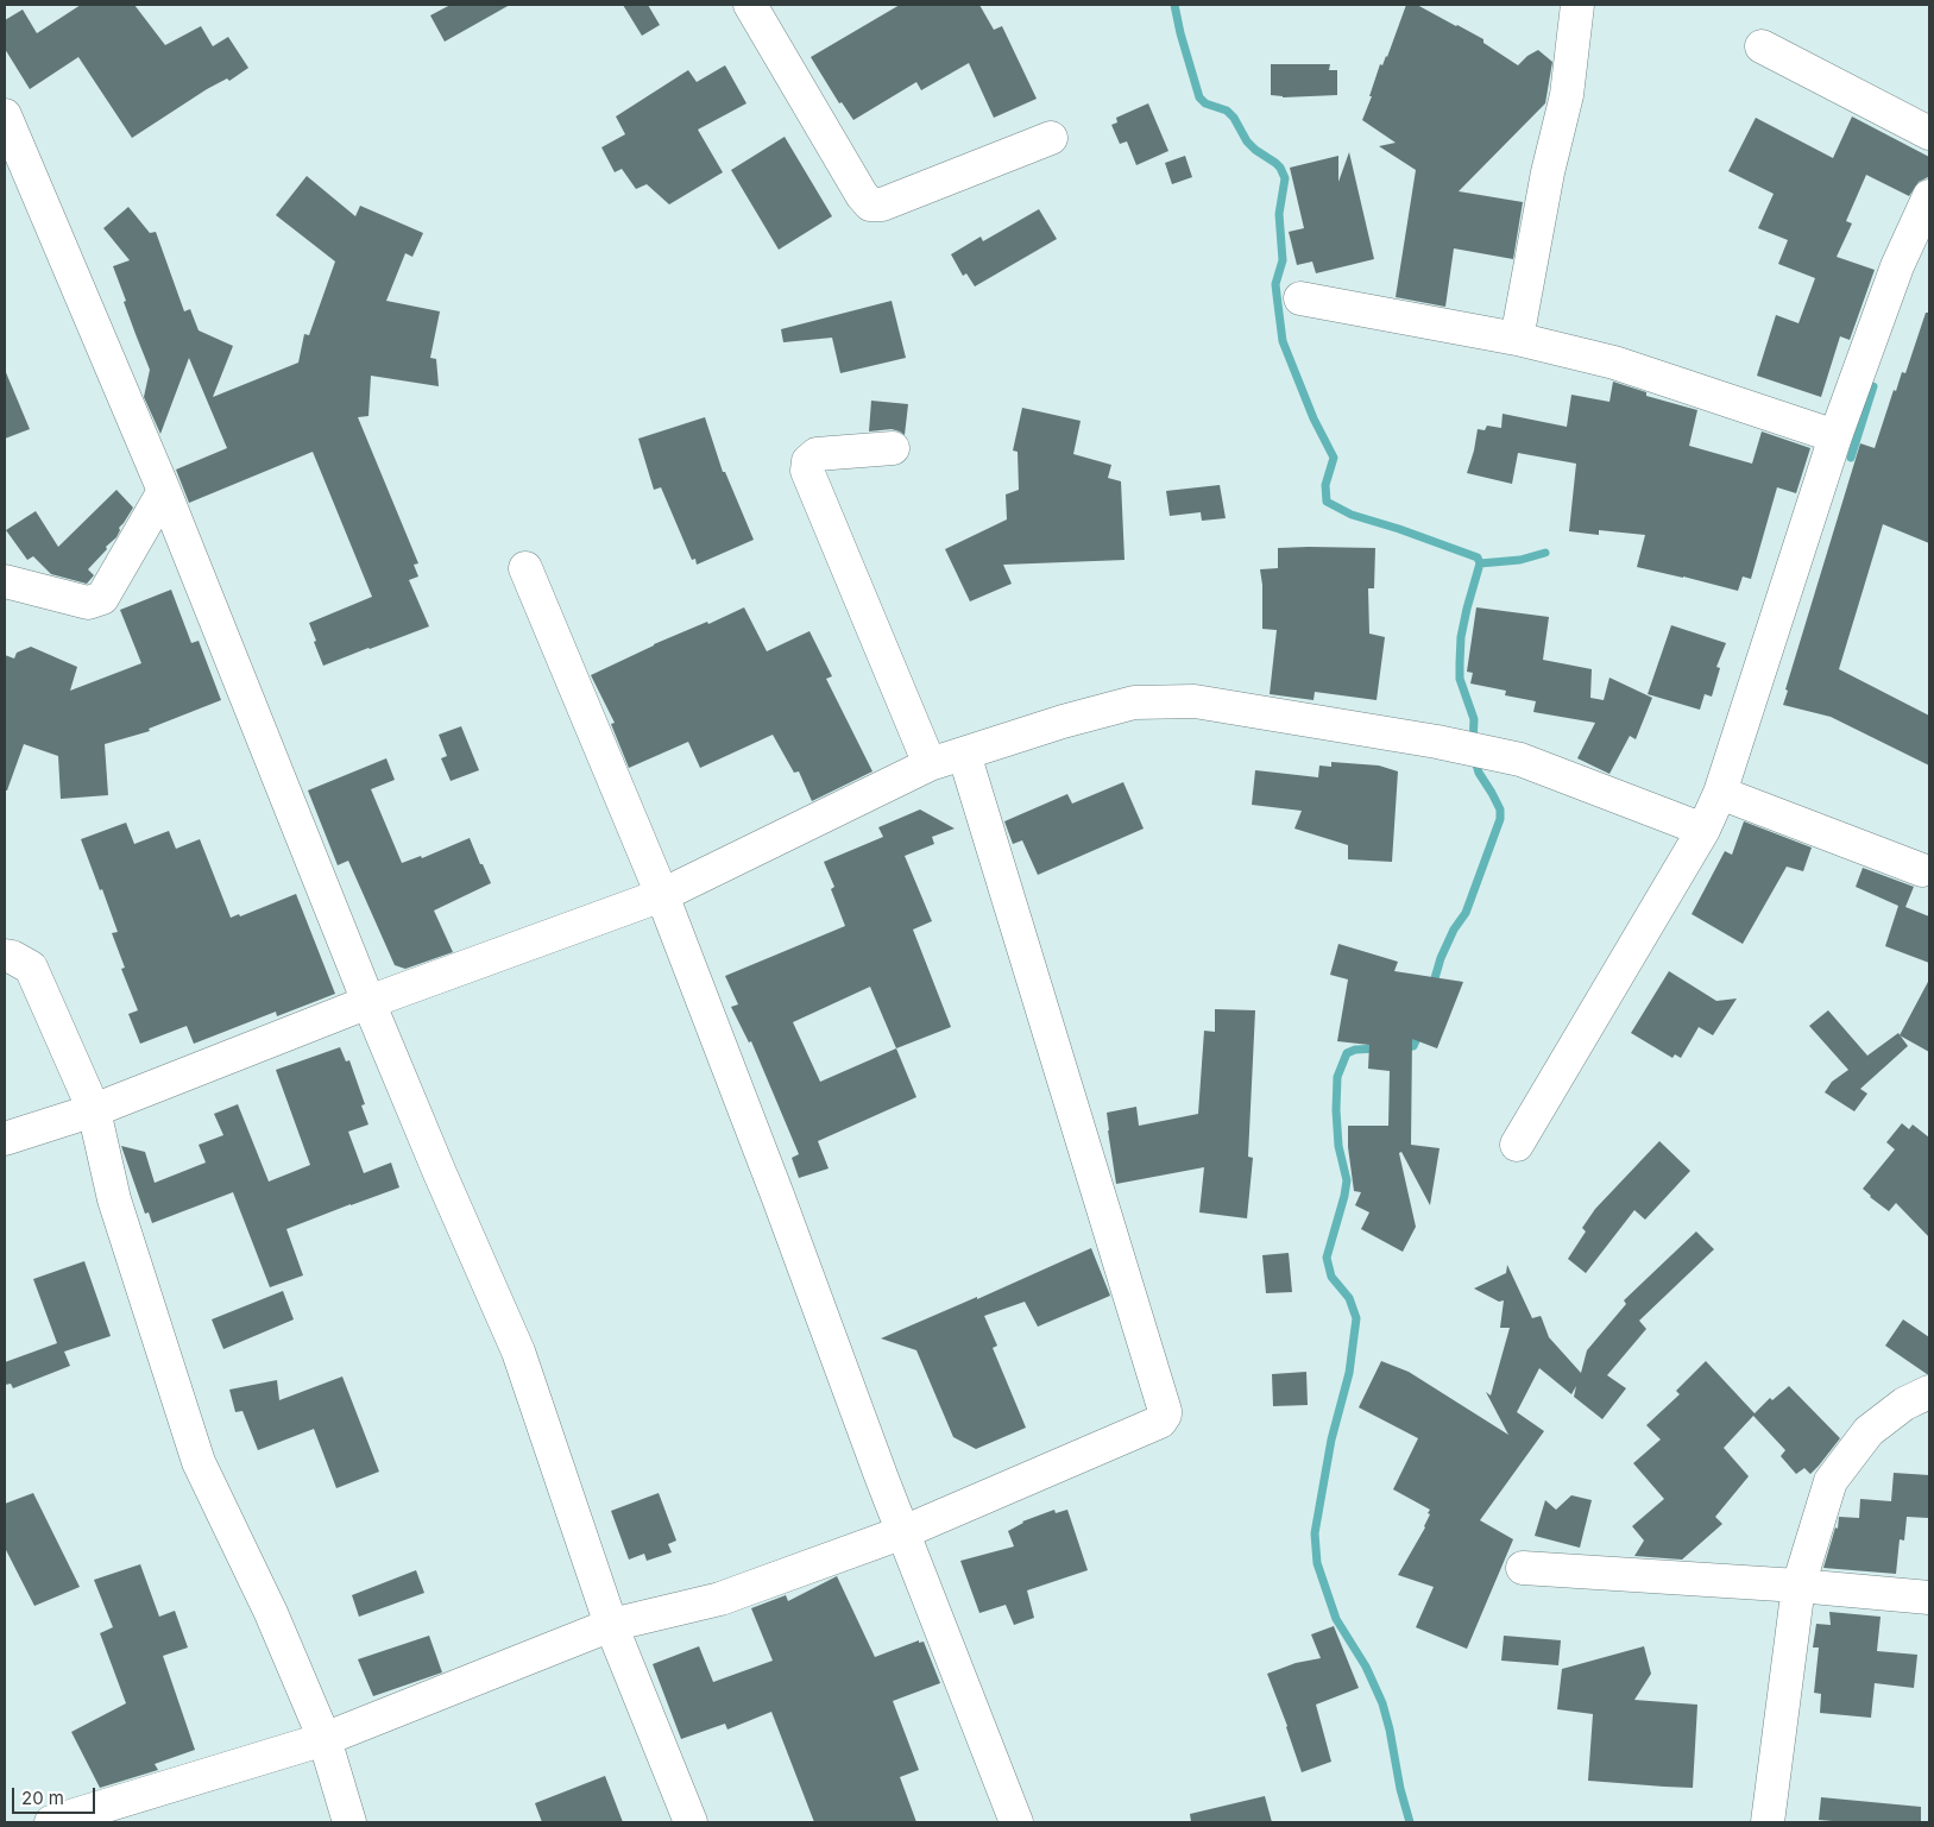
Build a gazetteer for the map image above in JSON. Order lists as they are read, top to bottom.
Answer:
{
  "scale_bar": "20 m"
}
